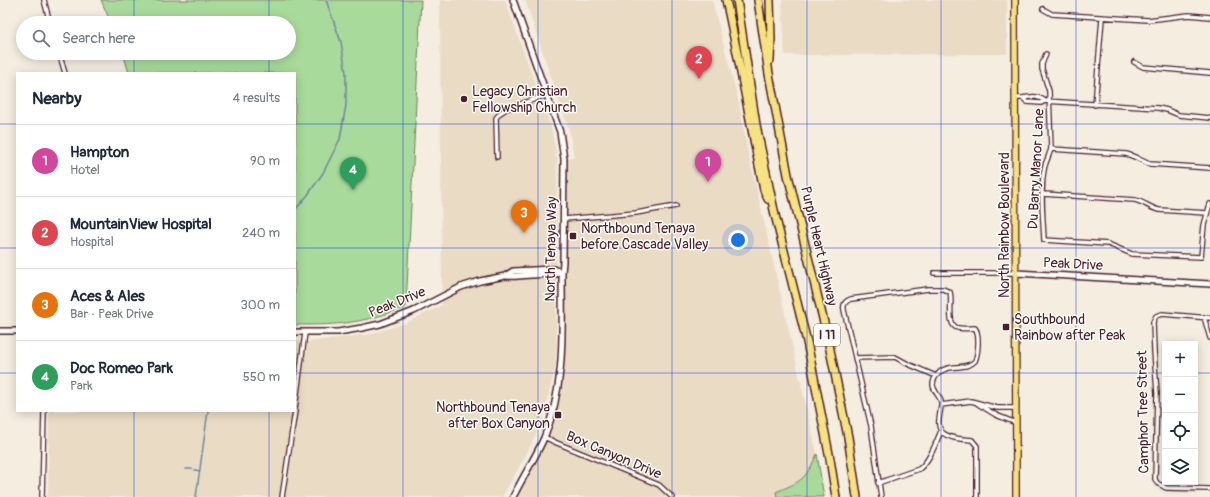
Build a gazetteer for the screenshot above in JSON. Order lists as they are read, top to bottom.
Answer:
{
  "streets": {
    "highway": ["Purple Heart Highway", "I 11"],
    "main road": ["North Rainbow Boulevard", "North Tenaya Way", "Peak Drive"],
    "street": ["Du Barry Manor Lane", "Camphor Tree Street", "Box Canyon Drive"]
  },
  "crossings": [
    ["North Rainbow Boulevard", "Peak Drive"],
    ["North Tenaya Way", "Peak Drive"],
    ["North Tenaya Way", "Box Canyon Drive"]
  ],
  "places": {
    "other": ["Legacy Christian Fellowship Church"],
    "transit": ["Northbound Tenaya before Cascade Valley", "Southbound Rainbow after Peak", "Northbound Tenaya after Box Canyon"]
  },
  "page": {
    "search": "Search here",
    "pins": [
      "2",
      "1",
      "4",
      "3"
    ],
    "heading": ["Nearby", "4 results"],
    "list": [
      {
        "mark": "1",
        "name": "Hampton",
        "note": "Hotel",
        "value": "90 m"
      },
      {
        "mark": "2",
        "name": "MountainView Hospital",
        "note": "Hospital",
        "value": "240 m"
      },
      {
        "mark": "3",
        "name": "Aces & Ales",
        "note": "Bar · Peak Drive",
        "value": "300 m"
      },
      {
        "mark": "4",
        "name": "Doc Romeo Park",
        "note": "Park",
        "value": "550 m"
      }
    ],
    "map_buttons": ["+", "−"]
  }
}
